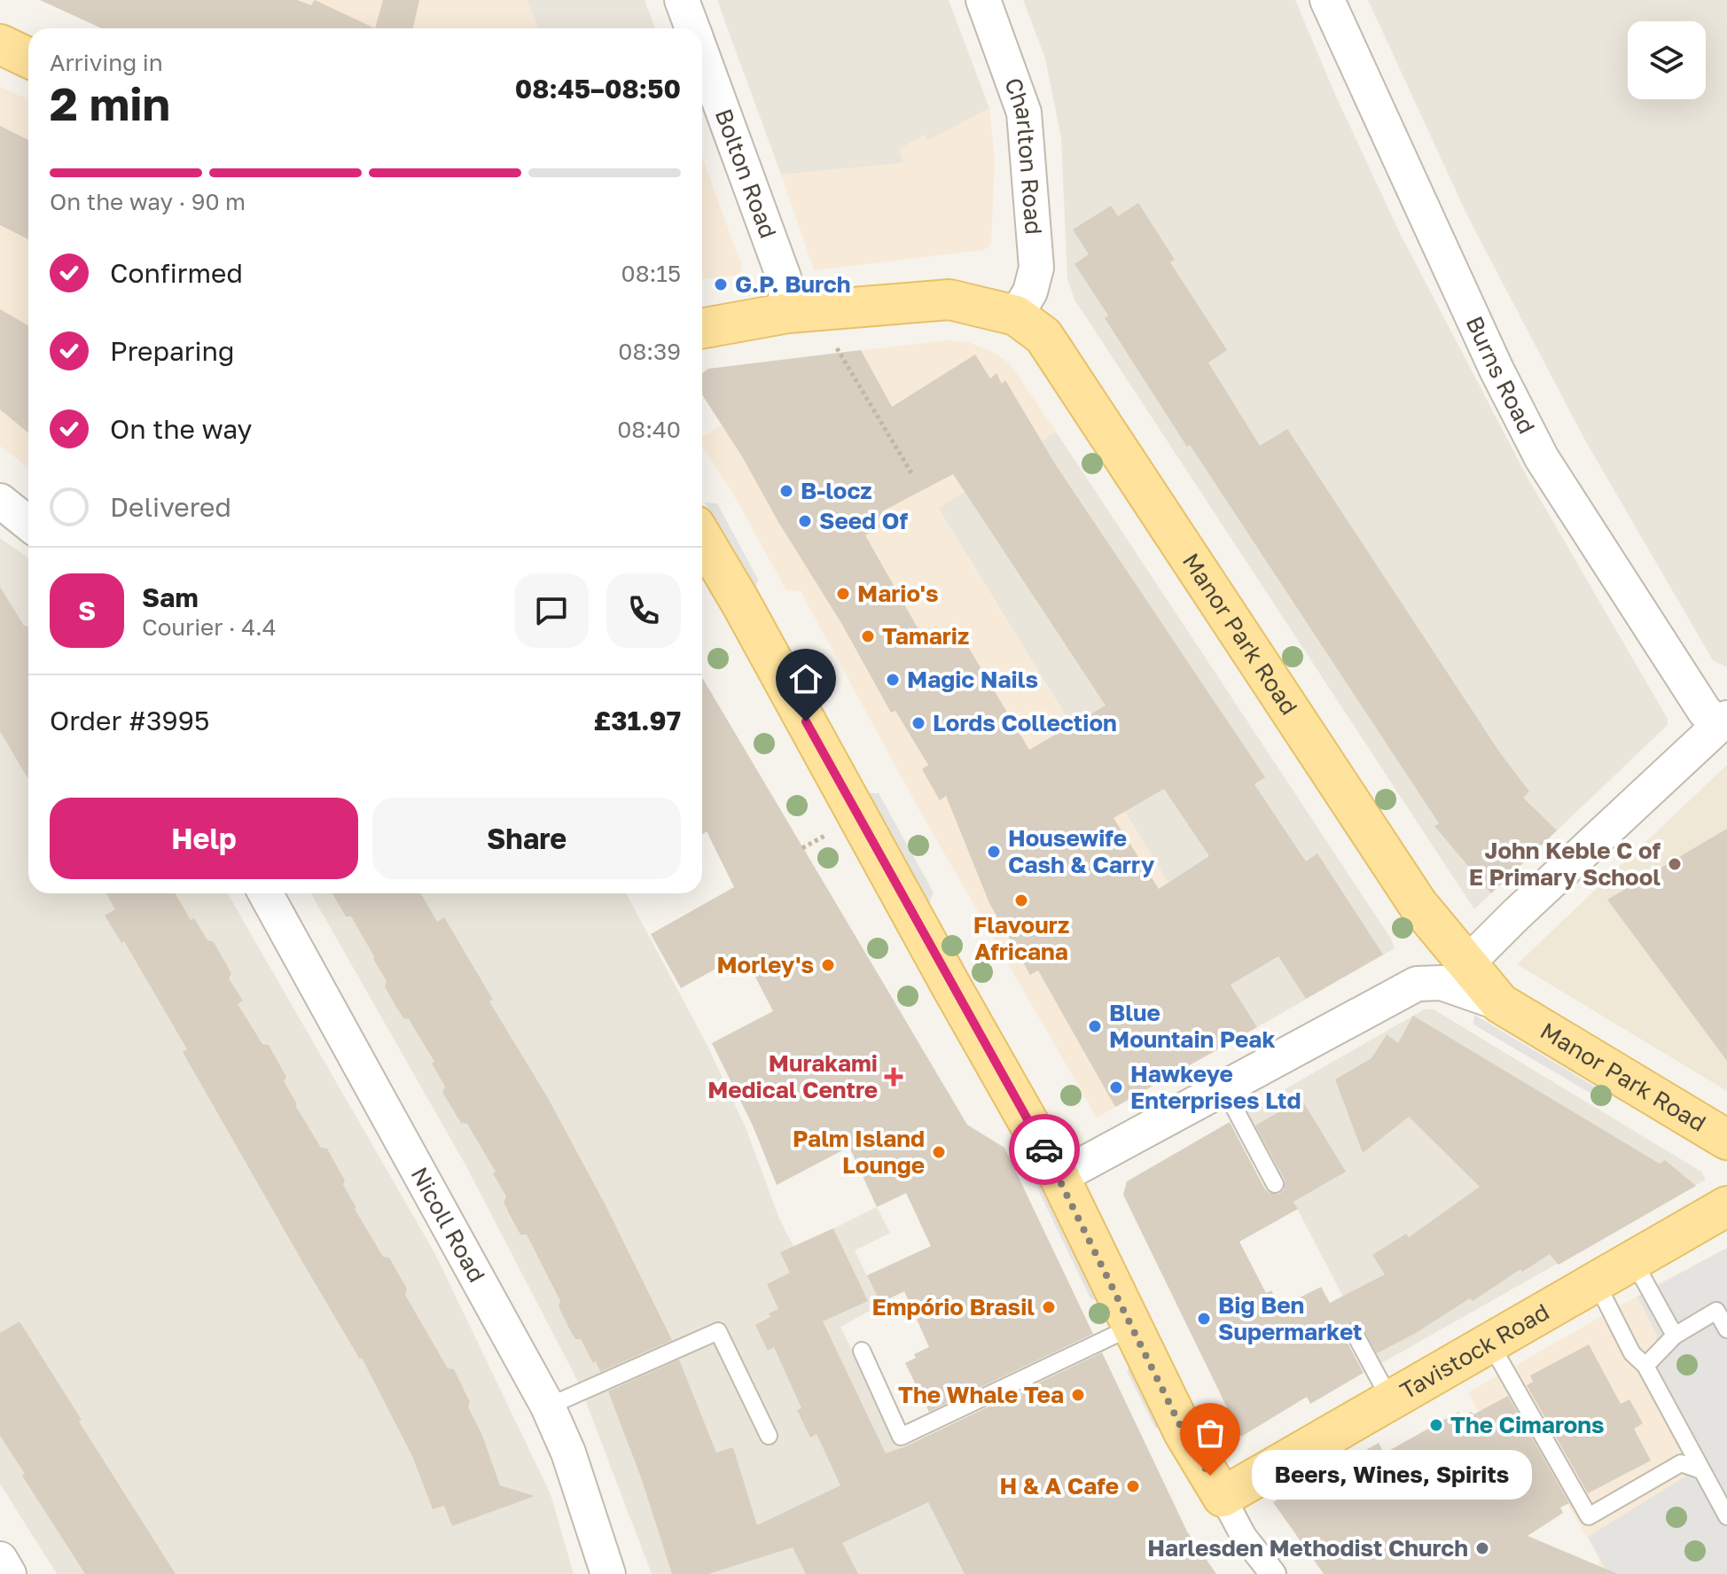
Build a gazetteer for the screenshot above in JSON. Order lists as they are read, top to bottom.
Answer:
{
  "streets": {
    "main road": ["Manor Park Road", "Tavistock Road"],
    "street": [
      "Charlton Road",
      "Bolton Road",
      "Burns Road",
      "Nicoll Road"
    ]
  },
  "crossings": [
    ["Charlton Road", "Manor Park Road"],
    ["Bolton Road", "Manor Park Road"]
  ],
  "places": {
    "other": [
      "G.P. Burch",
      "B-locz",
      "Seed Of",
      "Mario's",
      "Tamariz",
      "Magic Nails",
      "Lords Collection",
      "Housewife Cash & Carry",
      "John Keble C of E Primary School",
      "Flavourz Africana",
      "Morley's",
      "Blue Mountain Peak",
      "Hawkeye Enterprises Ltd",
      "Palm Island Lounge",
      "Empório Brasil",
      "Big Ben Supermarket",
      "The Whale Tea",
      "The Cimarons",
      "Beers, Wines, Spirits",
      "H & A Cafe",
      "Harlesden Methodist Church"
    ],
    "health": ["Murakami Medical Centre"]
  },
  "page": {
    "heading": ["2 min", "Arriving in", "08:45–08:50"],
    "panel": [
      "Sam",
      "Courier · 4.4",
      "Order #3995",
      "£31.97"
    ],
    "bar": "On the way · 90 m",
    "list": [
      ["Confirmed", "08:15"],
      ["Preparing", "08:39"],
      ["On the way", "08:40"],
      "Delivered"
    ],
    "round": "S",
    "buttons": ["Help", "Share"],
    "bubble": "Beers, Wines, Spirits"
  }
}
